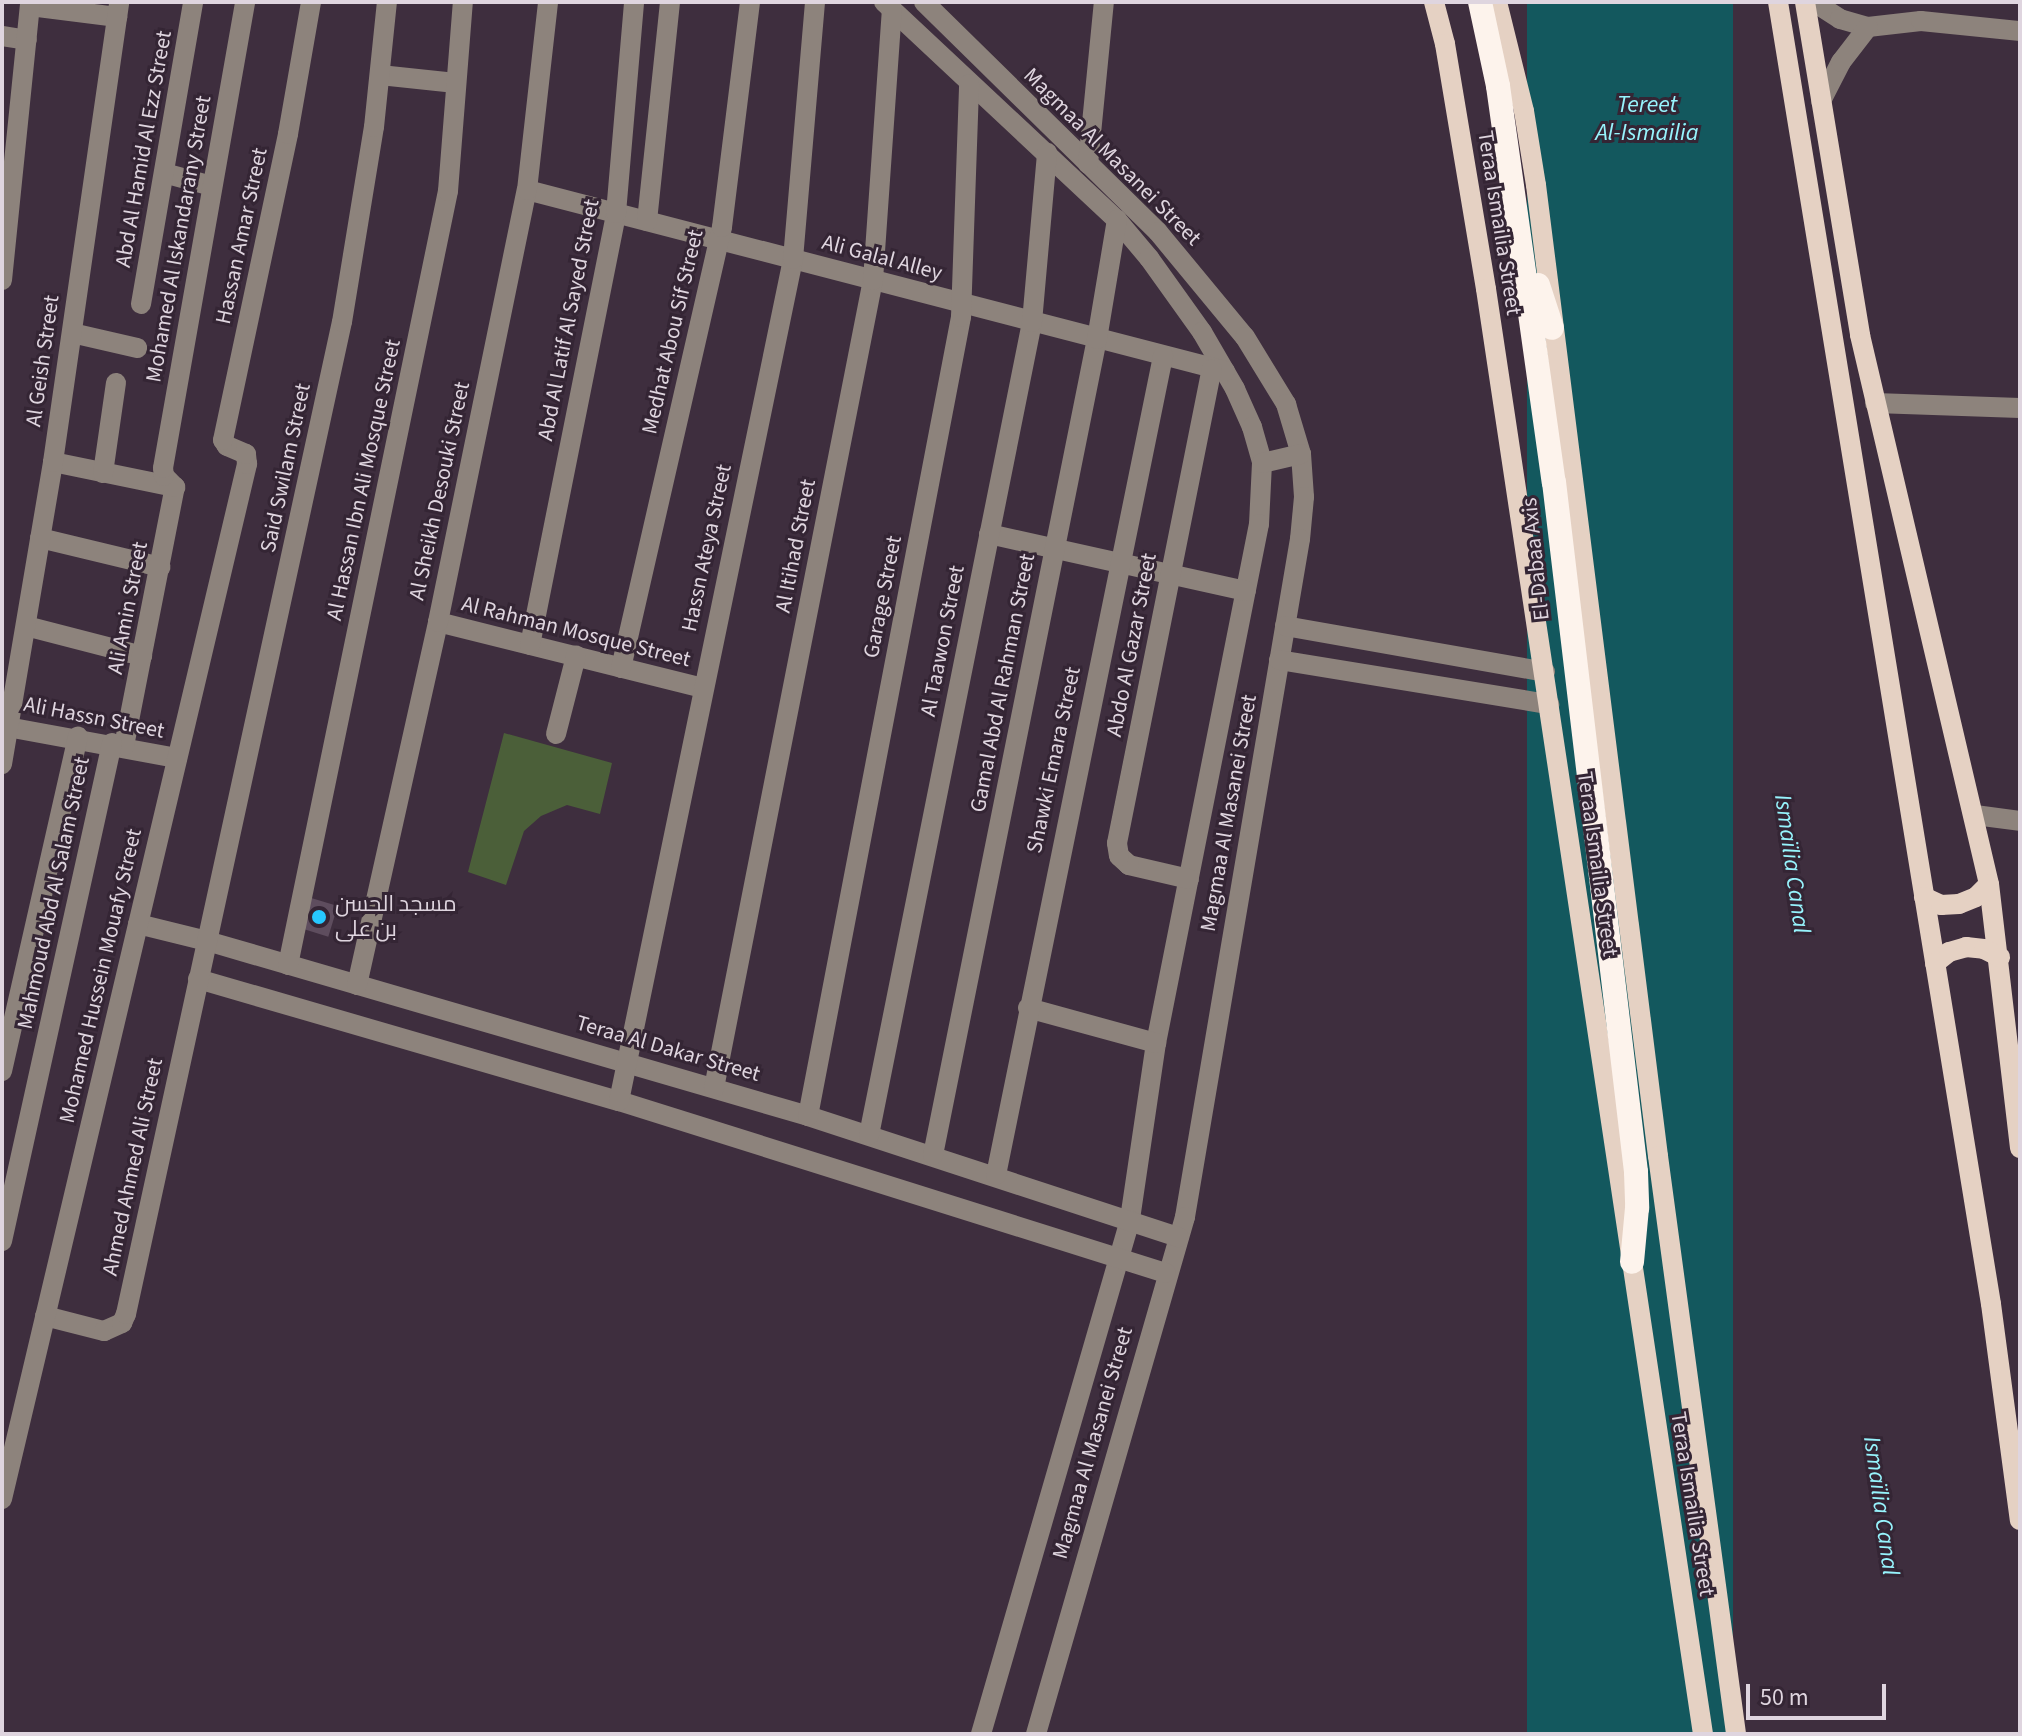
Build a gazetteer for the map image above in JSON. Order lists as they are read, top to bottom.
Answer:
{
  "streets": {
    "highway": ["El-Dabaa Axis"],
    "main road": ["Teraa Ismailia Street"],
    "street": [
      "Abd Al Hamid Al Ezz Street",
      "Magmaa Al Masanei Street",
      "Hassan Amar Street",
      "Mohamed Al Iskandarany Street",
      "Ali Galal Alley",
      "Abd Al Latif Al Sayed Street",
      "Medhat Abou Sif Street",
      "Al Geish Street",
      "Said Swilam Street",
      "Al Hassan Ibn Ali Mosque Street",
      "Al Sheikh Desouki Street",
      "Al Itihad Street",
      "Hassn Ateya Street",
      "Garage Street",
      "Ali Amin Street",
      "Al Rahman Mosque Street",
      "Al Taawon Street",
      "Abdo Al Gazar Street",
      "Gamal Abd Al Rahman Street",
      "Ali Hassn Street",
      "Shawki Emara Street",
      "Mahmoud Abd Al Salam Street",
      "Mohamed Hussein Mouafy Street",
      "Teraa Al Dakar Street",
      "Ahmed Ahmed Ali Street"
    ]
  },
  "crossings": [
    ["Magmaa Al Masanei Street", "Ali Galal Alley"],
    ["Magmaa Al Masanei Street", "Al Itihad Street"],
    ["Magmaa Al Masanei Street", "Garage Street"],
    ["Magmaa Al Masanei Street", "Al Taawon Street"],
    ["Magmaa Al Masanei Street", "Abdo Al Gazar Street"],
    ["Magmaa Al Masanei Street", "Gamal Abd Al Rahman Street"],
    ["Magmaa Al Masanei Street", "Teraa Al Dakar Street"],
    ["Teraa Ismailia Street", "El-Dabaa Axis"],
    ["Hassan Amar Street", "Mohamed Hussein Mouafy Street"],
    ["Mohamed Al Iskandarany Street", "Ali Amin Street"],
    ["Ali Galal Alley", "Abd Al Latif Al Sayed Street"],
    ["Ali Galal Alley", "Medhat Abou Sif Street"],
    ["Ali Galal Alley", "Al Sheikh Desouki Street"],
    ["Ali Galal Alley", "Al Itihad Street"],
    ["Ali Galal Alley", "Hassn Ateya Street"],
    ["Ali Galal Alley", "Garage Street"],
    ["Ali Galal Alley", "Al Taawon Street"],
    ["Ali Galal Alley", "Abdo Al Gazar Street"],
    ["Ali Galal Alley", "Gamal Abd Al Rahman Street"],
    ["Ali Galal Alley", "Shawki Emara Street"],
    ["Abd Al Latif Al Sayed Street", "Al Rahman Mosque Street"],
    ["Medhat Abou Sif Street", "Al Rahman Mosque Street"],
    ["Al Geish Street", "Ali Hassn Street"],
    ["Said Swilam Street", "Teraa Al Dakar Street"],
    ["Said Swilam Street", "Ahmed Ahmed Ali Street"],
    ["Al Hassan Ibn Ali Mosque Street", "Teraa Al Dakar Street"],
    ["Al Sheikh Desouki Street", "Al Rahman Mosque Street"],
    ["Al Sheikh Desouki Street", "Teraa Al Dakar Street"],
    ["Al Itihad Street", "Teraa Al Dakar Street"],
    ["Hassn Ateya Street", "Al Rahman Mosque Street"],
    ["Hassn Ateya Street", "Teraa Al Dakar Street"],
    ["Garage Street", "Teraa Al Dakar Street"],
    ["Ali Amin Street", "Ali Hassn Street"],
    ["Ali Amin Street", "Mahmoud Abd Al Salam Street"],
    ["Al Taawon Street", "Teraa Al Dakar Street"],
    ["Gamal Abd Al Rahman Street", "Teraa Al Dakar Street"],
    ["Ali Hassn Street", "Mahmoud Abd Al Salam Street"],
    ["Ali Hassn Street", "Mohamed Hussein Mouafy Street"],
    ["Shawki Emara Street", "Teraa Al Dakar Street"],
    ["Mohamed Hussein Mouafy Street", "Teraa Al Dakar Street"],
    ["Mohamed Hussein Mouafy Street", "Ahmed Ahmed Ali Street"],
    ["Teraa Al Dakar Street", "Ahmed Ahmed Ali Street"]
  ],
  "water": ["Tereet Al-Ismailia", "Ismaïlia Canal"],
  "places": ["مسجد الحسن بن على"],
  "scale_bar": "50 m"
}
